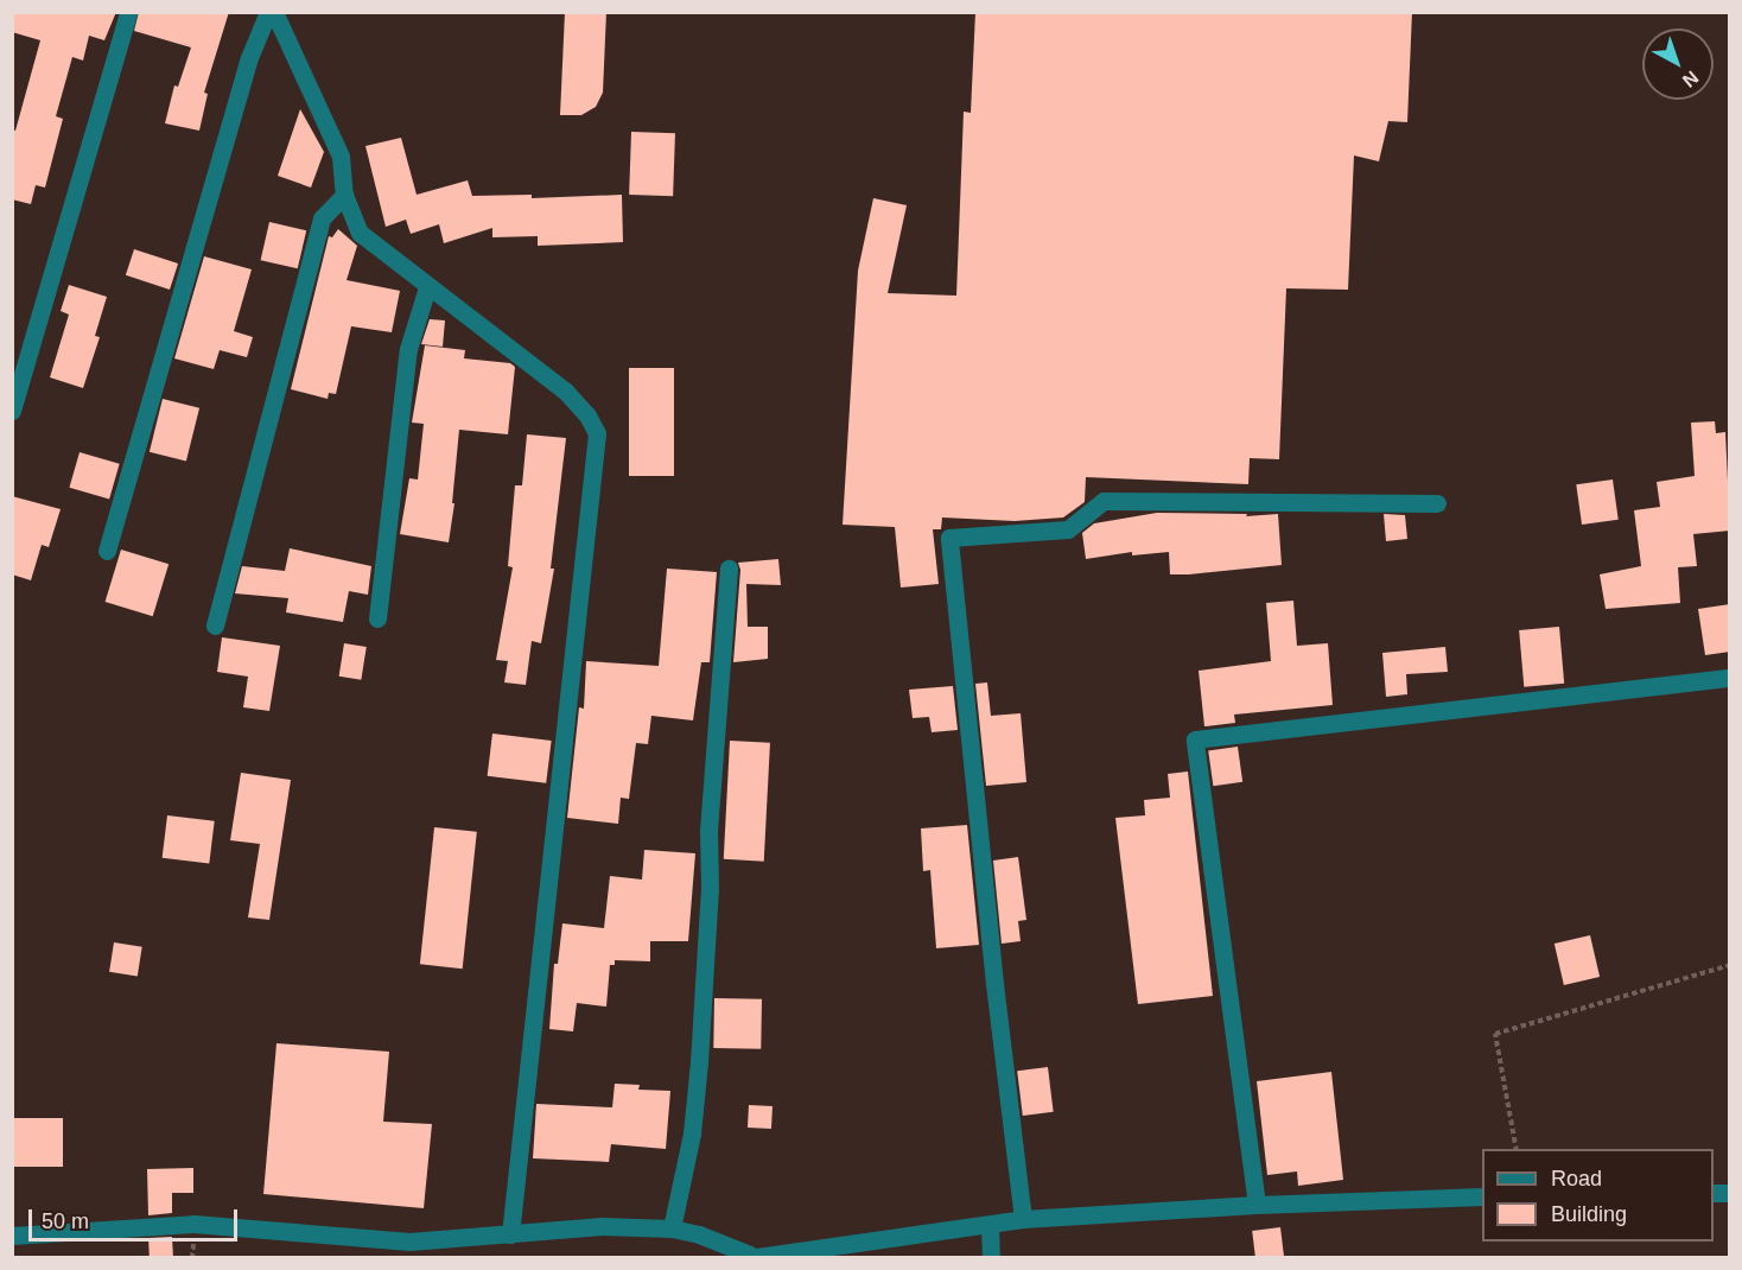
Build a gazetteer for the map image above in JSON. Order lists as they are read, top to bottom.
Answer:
{
  "legend": ["Road", "Building"],
  "scale_bar": "50 m",
  "north": "bottom right"
}
